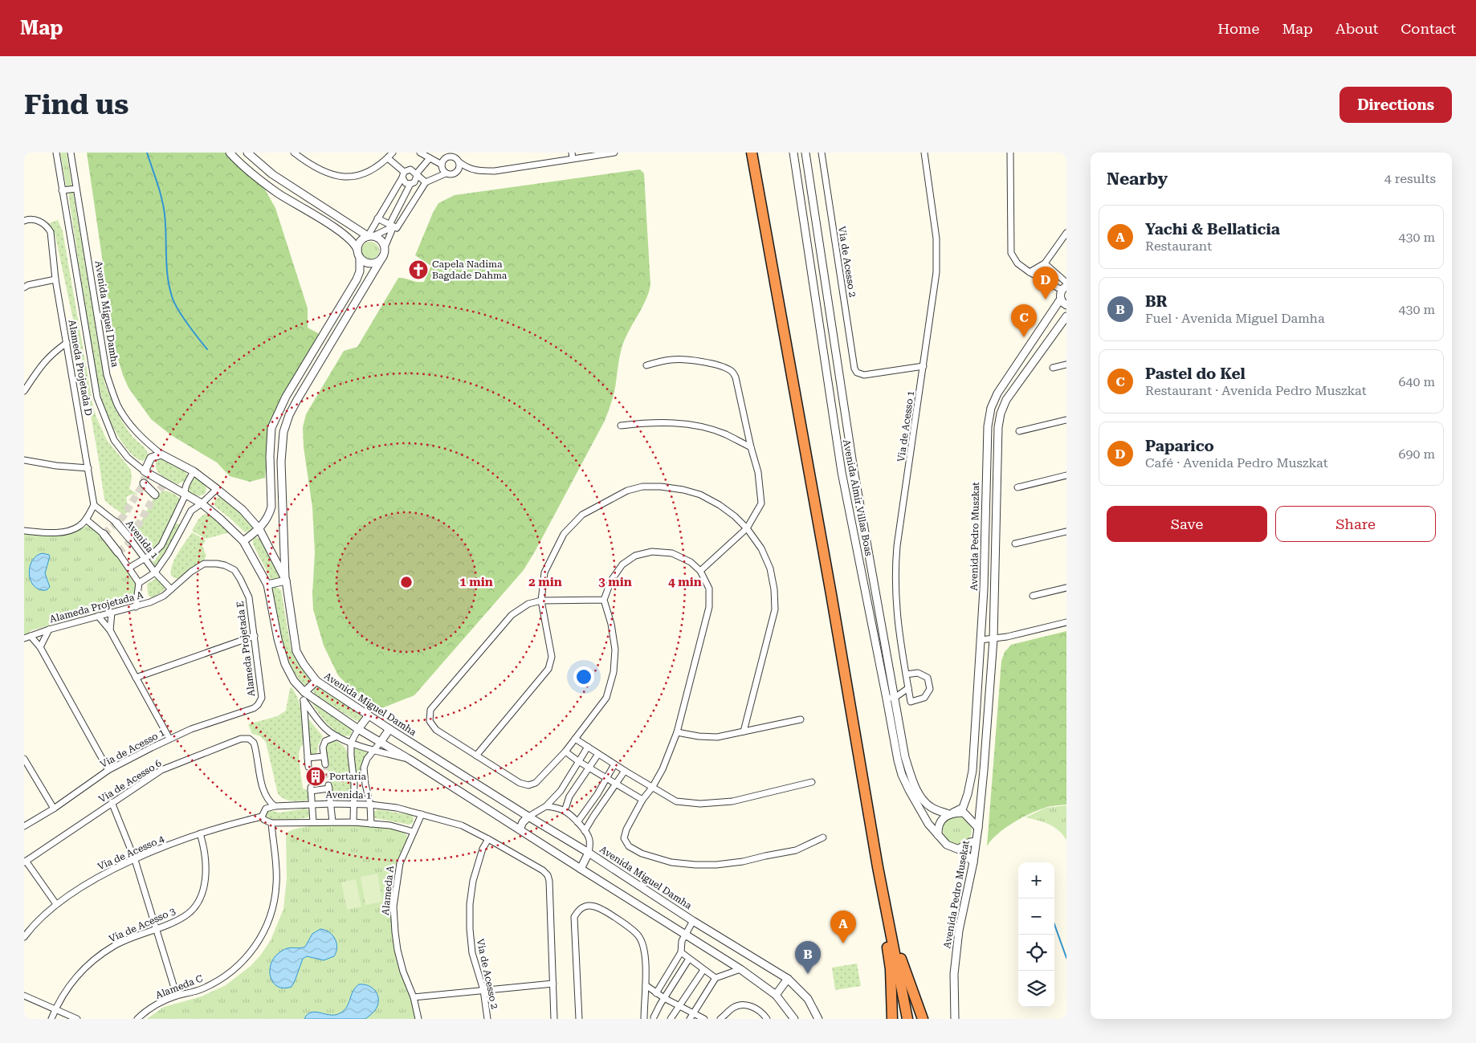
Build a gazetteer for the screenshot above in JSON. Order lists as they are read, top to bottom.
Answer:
{
  "streets": {
    "street": [
      "Via de Acesso 2",
      "Avenida Miguel Damha",
      "Alameda Projetada D",
      "Via de Acesso 1",
      "Avenida Almir Villas Boas",
      "Avenida Pedro Muszkat",
      "Avenida 1",
      "Alameda Projetada A",
      "Alameda Projetada E",
      "Via de Acesso 6",
      "Via de Acesso 4",
      "Alameda A",
      "Avenida Pedro Musekat",
      "Via de Acesso 3",
      "Alameda C"
    ]
  },
  "crossings": [
    ["Via de Acesso 2", "Via de Acesso 1"],
    ["Via de Acesso 2", "Avenida 1"],
    ["Alameda Projetada D", "Avenida 1"],
    ["Via de Acesso 1", "Alameda Projetada E"],
    ["Avenida Almir Villas Boas", "Avenida Pedro Muszkat"],
    ["Avenida Almir Villas Boas", "Avenida Pedro Musekat"],
    ["Avenida Pedro Muszkat", "Avenida Pedro Musekat"],
    ["Avenida 1", "Alameda Projetada A"],
    ["Avenida 1", "Via de Acesso 6"],
    ["Avenida 1", "Alameda A"],
    ["Alameda Projetada A", "Alameda Projetada E"],
    ["Via de Acesso 4", "Via de Acesso 3"]
  ],
  "places": {
    "church": ["Capela Nadima Bagdade Dahma"],
    "building": ["Portaria"]
  },
  "page": {
    "header": "Map",
    "nav": [
      "Home",
      "Map",
      "About",
      "Contact"
    ],
    "buttons": [
      "Directions",
      ["Save", "Share"]
    ],
    "title": "Find us",
    "heading": ["Nearby", "4 results"],
    "list": [
      {
        "mark": "A",
        "name": "Yachi & Bellaticia",
        "note": "Restaurant",
        "value": "430 m"
      },
      {
        "mark": "B",
        "name": "BR",
        "note": "Fuel · Avenida Miguel Damha",
        "value": "430 m"
      },
      {
        "mark": "C",
        "name": "Pastel do Kel",
        "note": "Restaurant · Avenida Pedro Muszkat",
        "value": "640 m"
      },
      {
        "mark": "D",
        "name": "Paparico",
        "note": "Café · Avenida Pedro Muszkat",
        "value": "690 m"
      }
    ],
    "pins": [
      "D",
      "C",
      "A",
      "B"
    ],
    "map_buttons": ["+", "−"]
  },
  "rings": [
    "1 min",
    "2 min",
    "3 min",
    "4 min"
  ]
}
